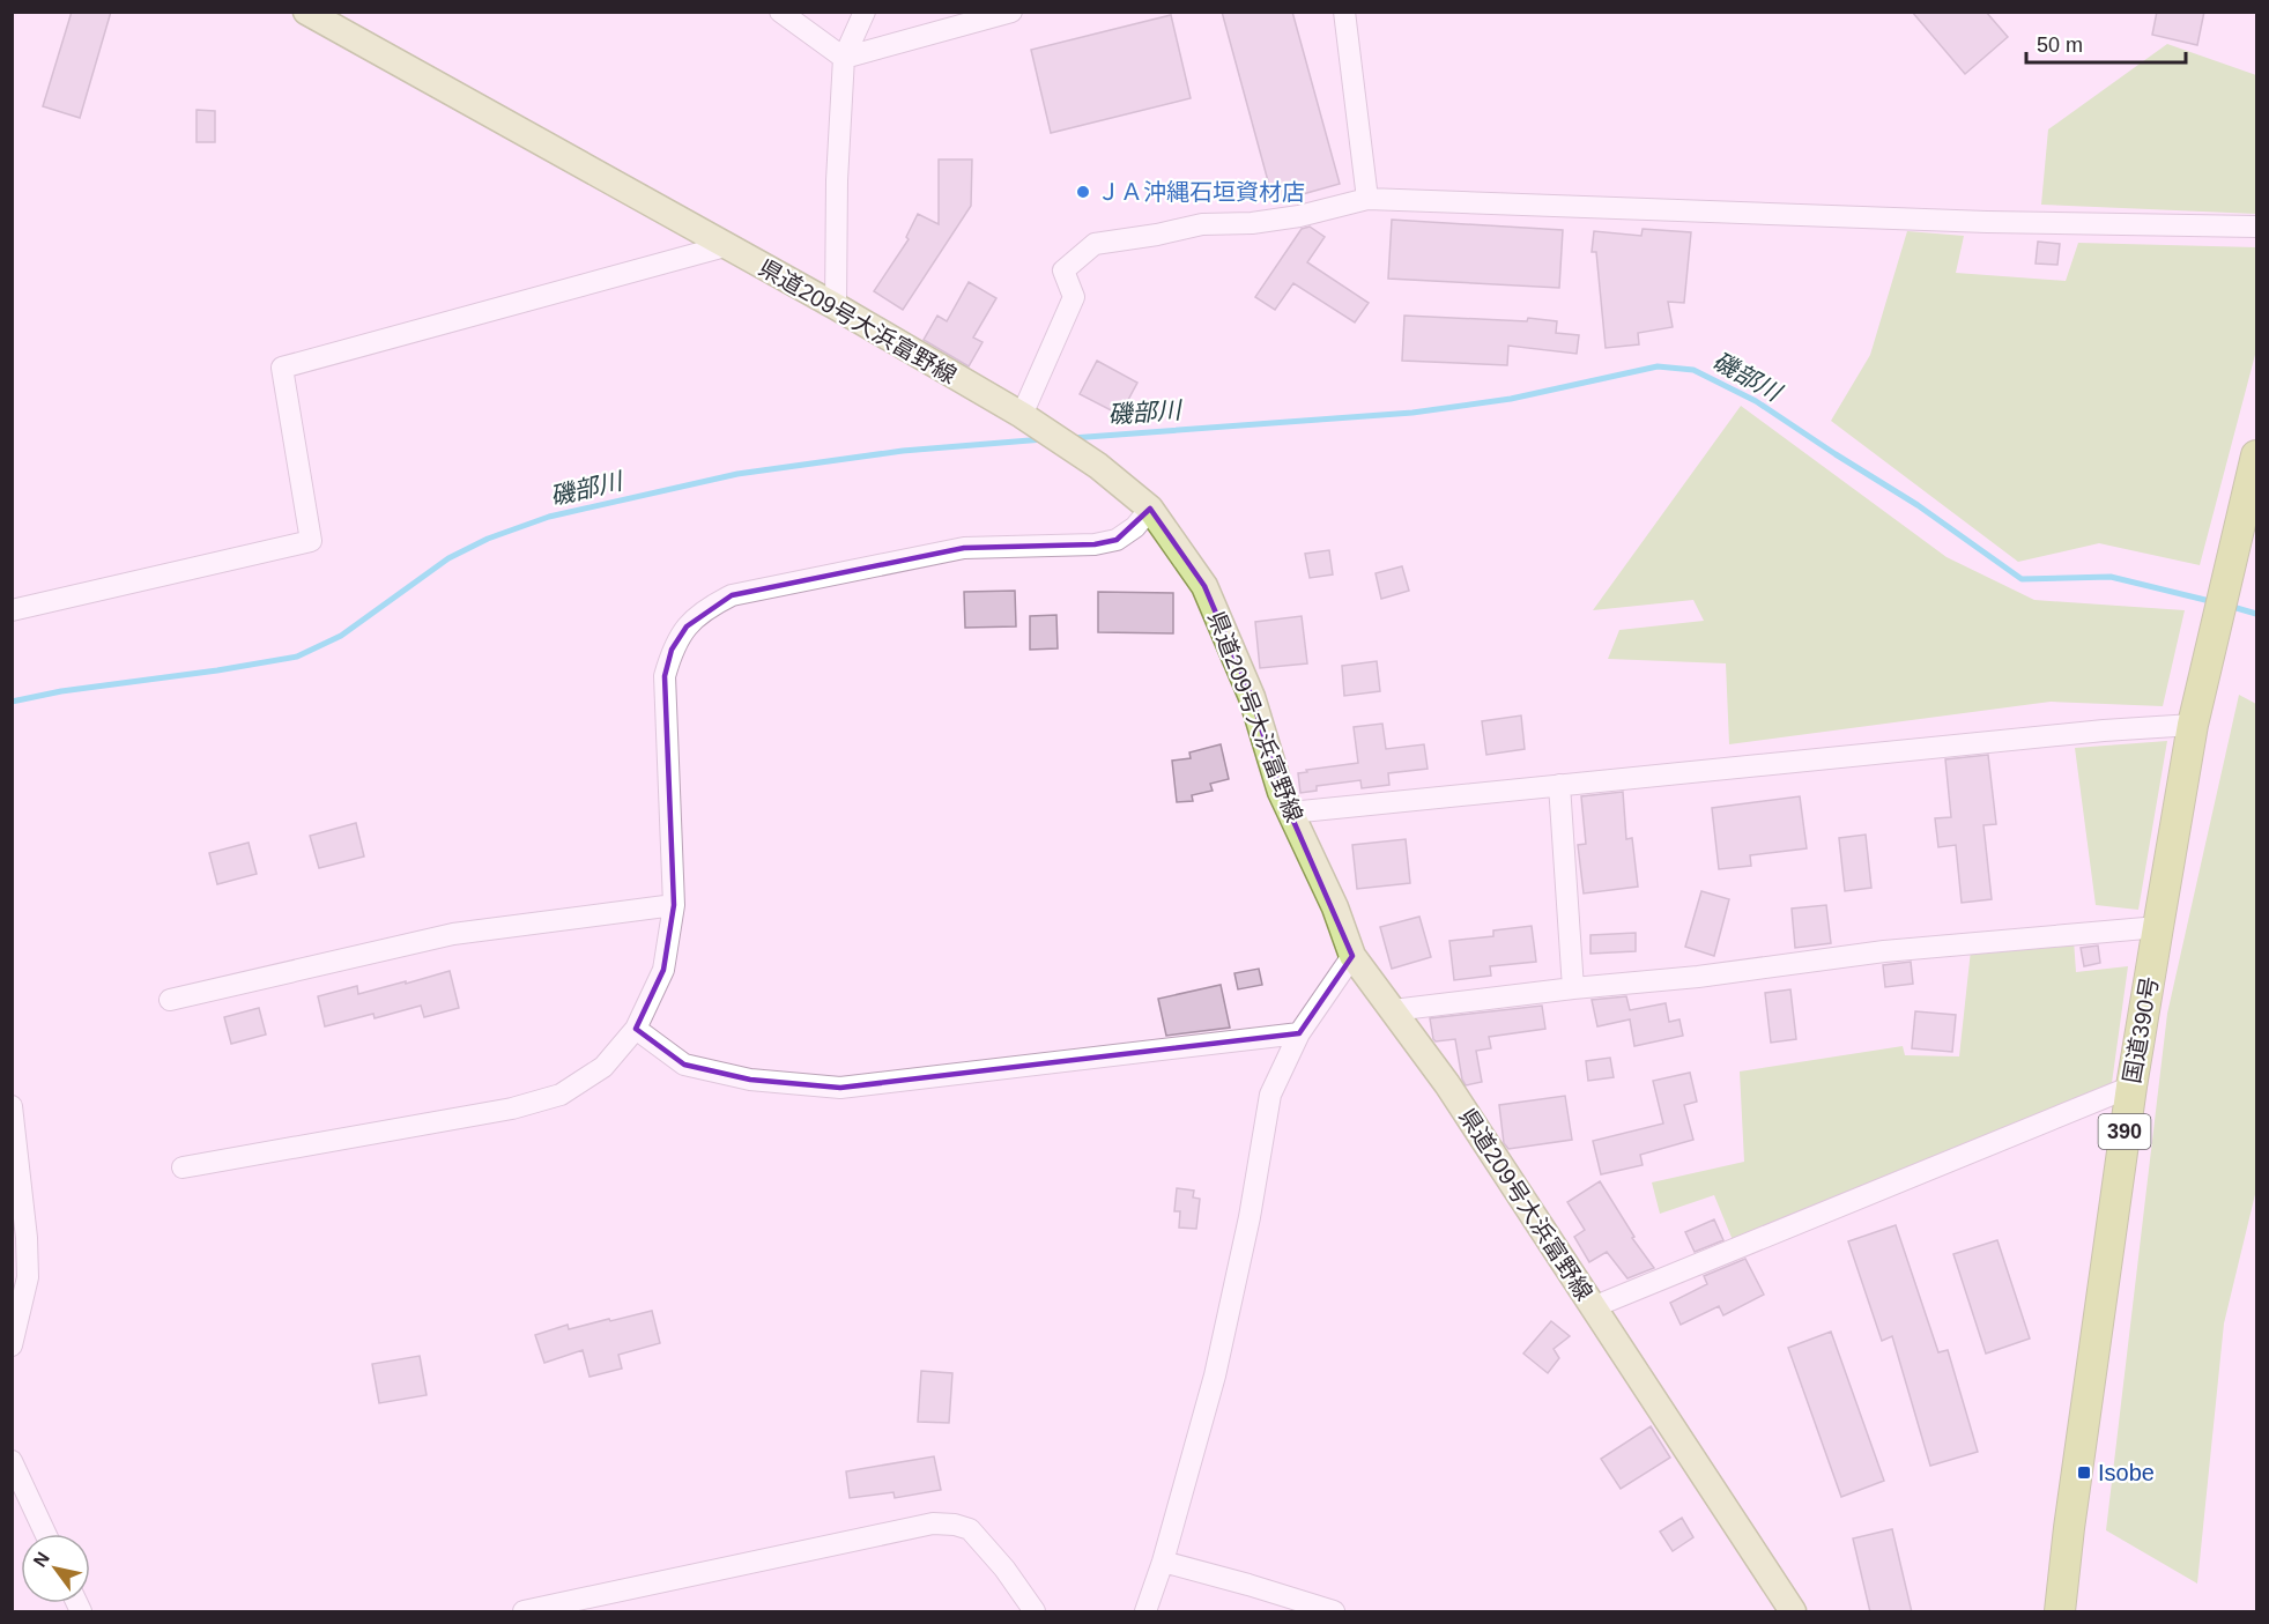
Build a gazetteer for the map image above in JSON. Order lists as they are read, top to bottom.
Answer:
{
  "streets": {
    "highway": ["国道390号", "390"],
    "main road": ["県道209号大浜富野線"]
  },
  "water": ["磯部川"],
  "places": {
    "other": ["ＪＡ沖縄石垣資材店"],
    "transit": ["Isobe"]
  },
  "scale_bar": "50 m",
  "north": "top left"
}
